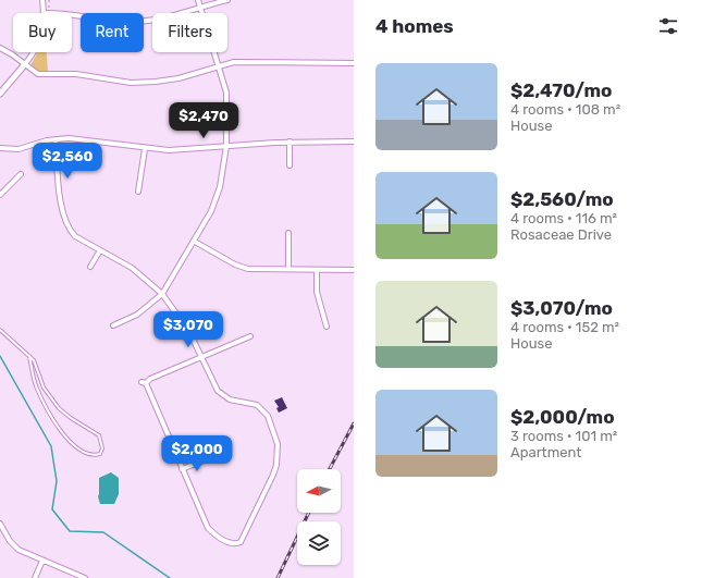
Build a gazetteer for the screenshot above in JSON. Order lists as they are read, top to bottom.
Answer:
{
  "north": "left",
  "page": {
    "heading": "4 homes",
    "chip": ["Buy", "Rent", "Filters"],
    "list": [
      {
        "name": "$2,470/mo",
        "note": "4 rooms · 108 m² · House"
      },
      {
        "name": "$2,560/mo",
        "note": "4 rooms · 116 m² · Rosaceae Drive"
      },
      {
        "name": "$3,070/mo",
        "note": "4 rooms · 152 m² · House"
      },
      {
        "name": "$2,000/mo",
        "note": "3 rooms · 101 m² · Apartment"
      }
    ],
    "price": [
      "$2,470",
      "$2,560",
      "$3,070",
      "$2,000"
    ]
  }
}
